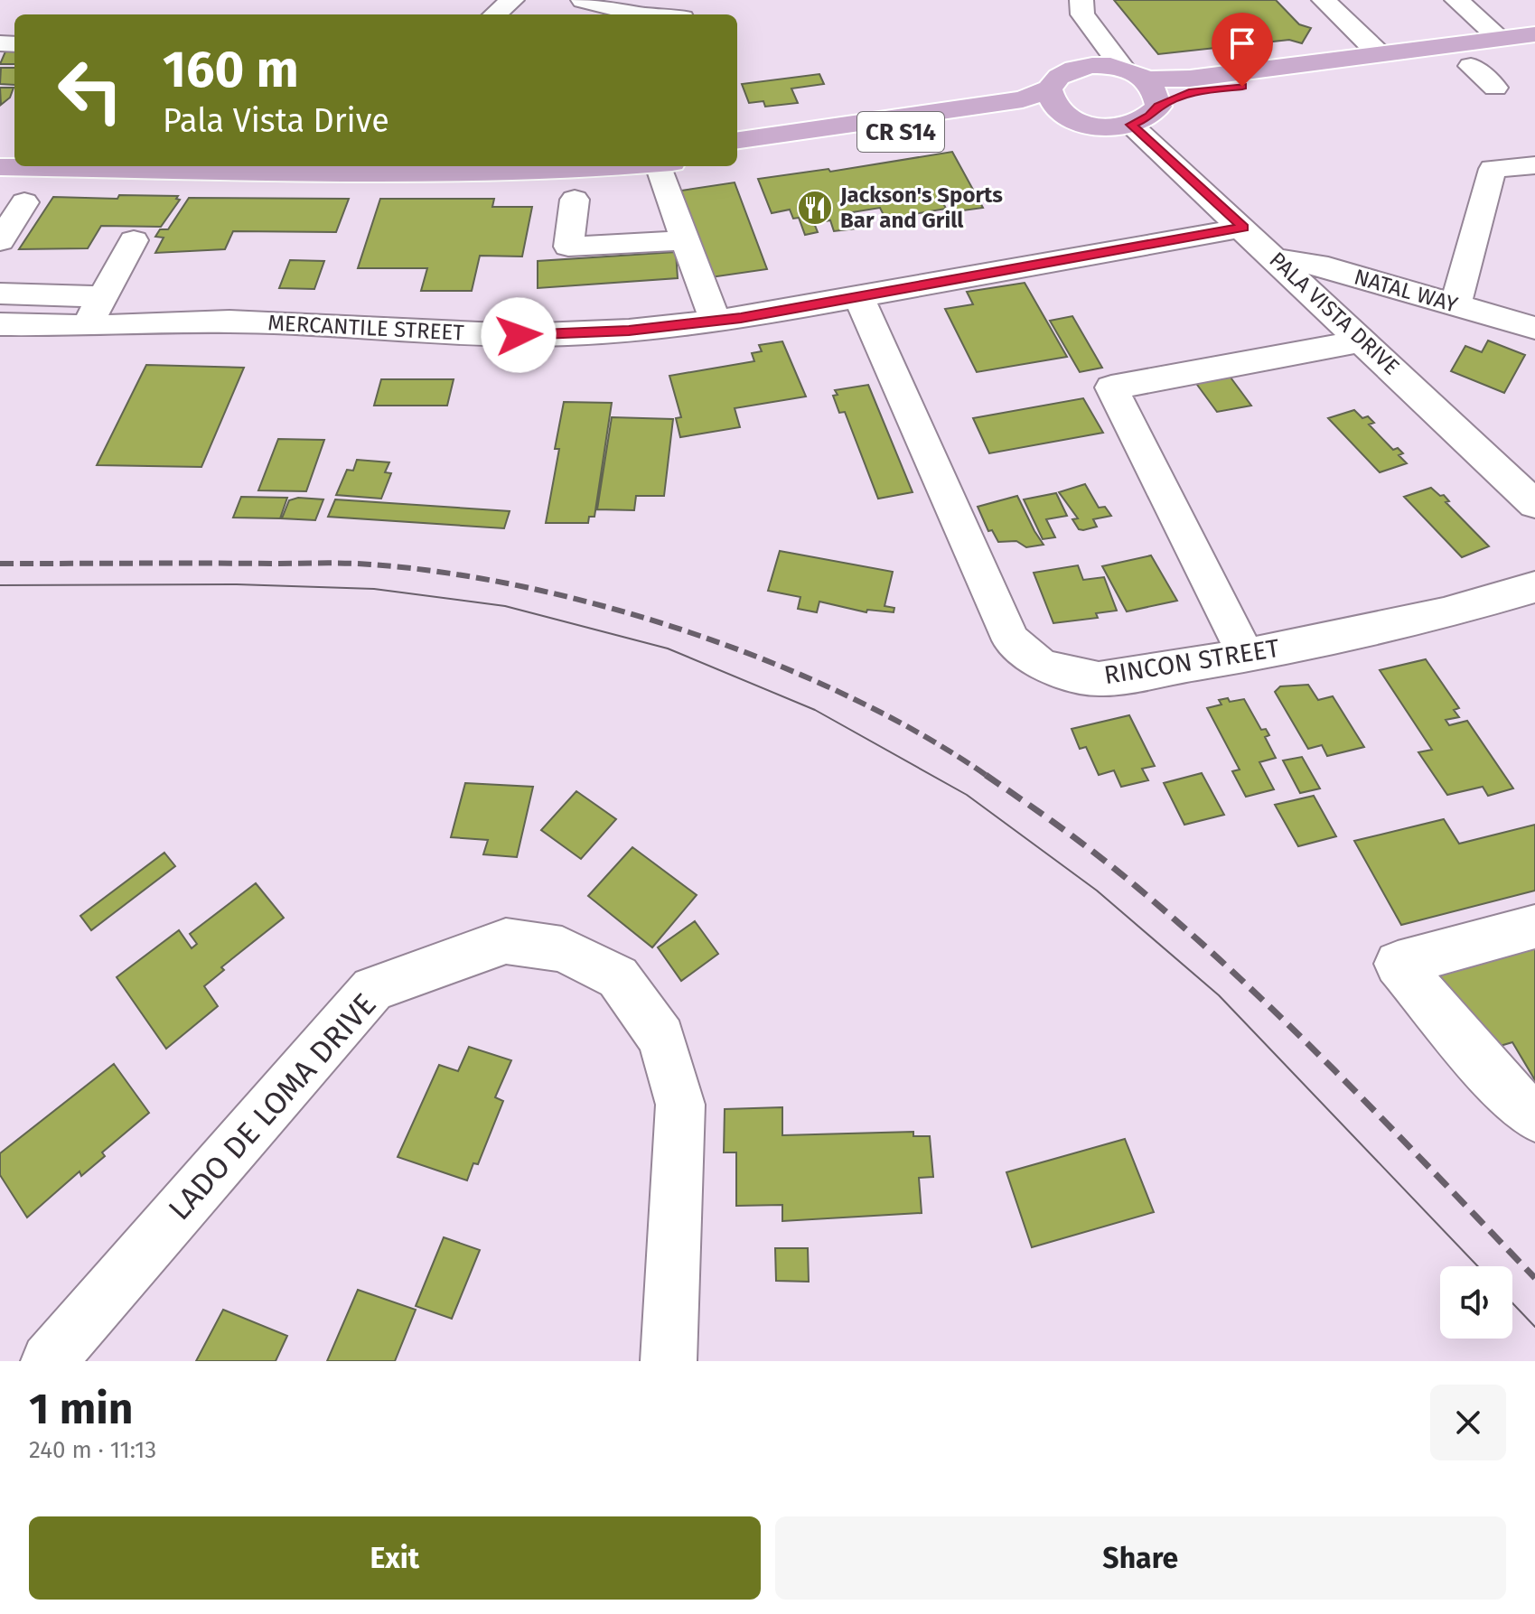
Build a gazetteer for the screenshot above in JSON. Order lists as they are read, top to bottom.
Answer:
{
  "streets": {
    "main road": ["CR S14"],
    "street": [
      "NATAL WAY",
      "PALA VISTA DRIVE",
      "MERCANTILE STREET",
      "RINCON STREET",
      "LADO DE LOMA DRIVE"
    ]
  },
  "crossings": [
    ["CR S14", "PALA VISTA DRIVE"],
    ["NATAL WAY", "PALA VISTA DRIVE"],
    ["PALA VISTA DRIVE", "MERCANTILE STREET"],
    ["MERCANTILE STREET", "RINCON STREET"]
  ],
  "places": {
    "restaurant": ["Jackson's Sports Bar and Grill"]
  },
  "page": {
    "turn": ["160 m", "Pala Vista Drive"],
    "heading": ["1 min", "240 m · 11:13"],
    "buttons": ["Exit", "Share"]
  }
}
